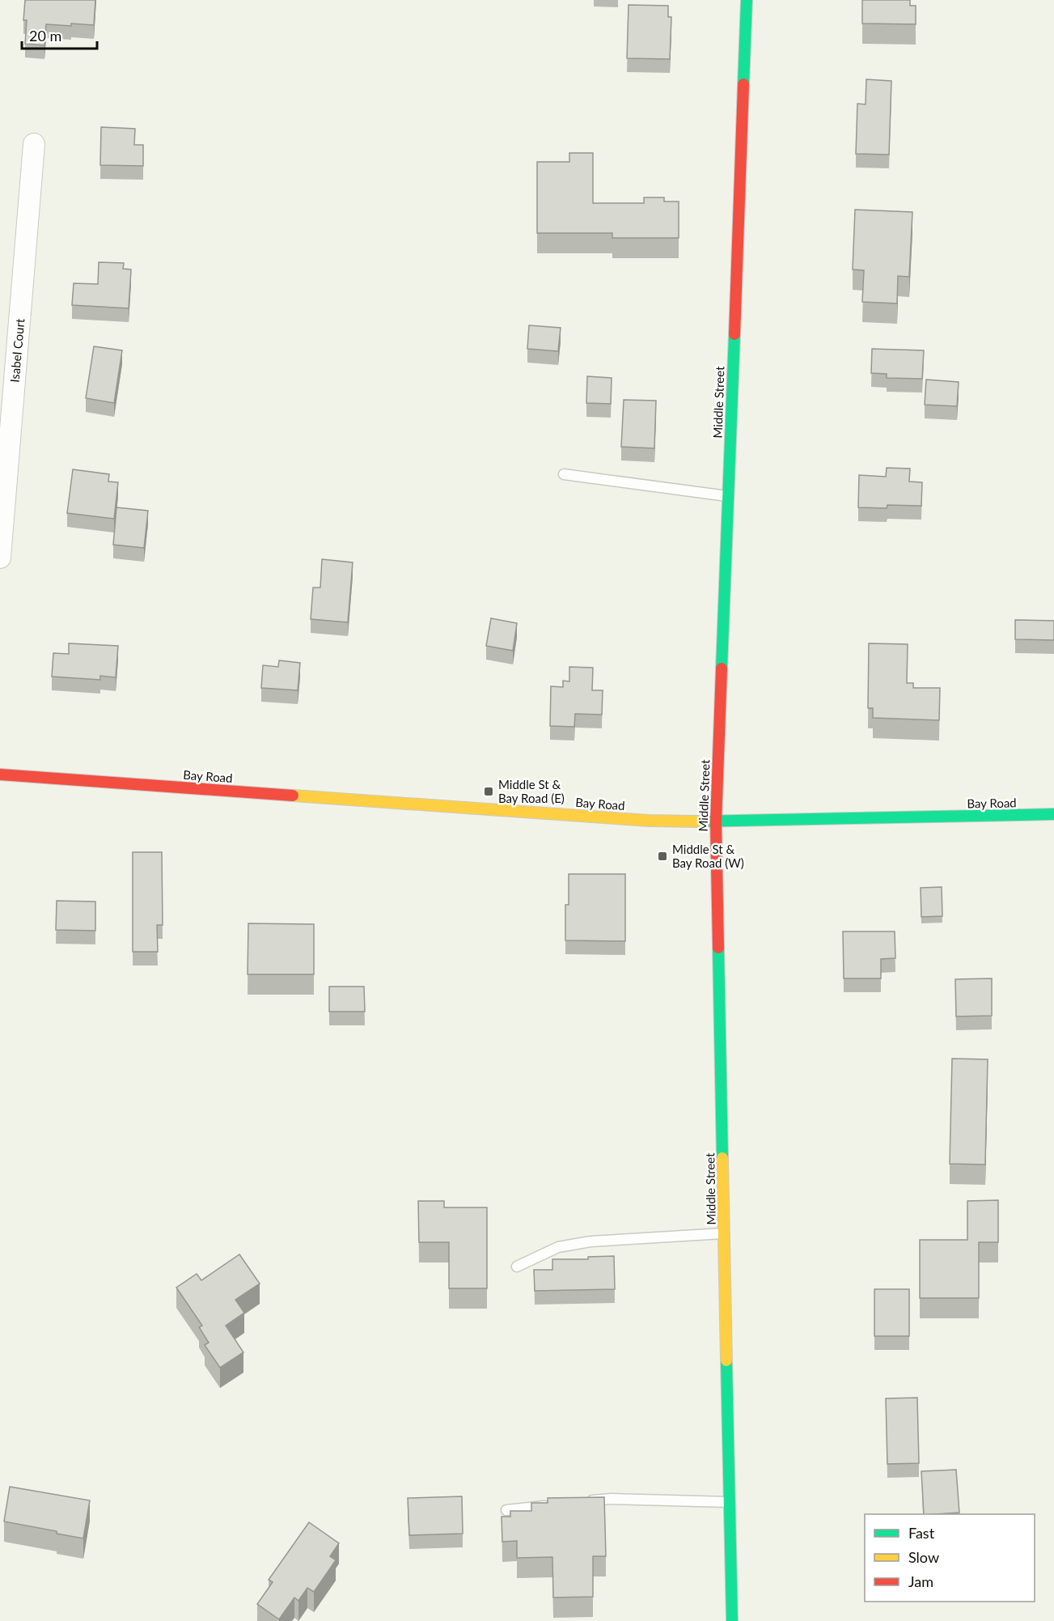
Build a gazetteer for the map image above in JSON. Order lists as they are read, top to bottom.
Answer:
{
  "streets": {
    "main road": ["Middle Street", "Bay Road"],
    "street": ["Isabel Court"]
  },
  "crossings": [
    ["Middle Street", "Bay Road"]
  ],
  "places": {
    "transit": ["Middle St & Bay Road (E)", "Middle St & Bay Road (W)"]
  },
  "legend": ["Fast", "Slow", "Jam"],
  "scale_bar": "20 m"
}
